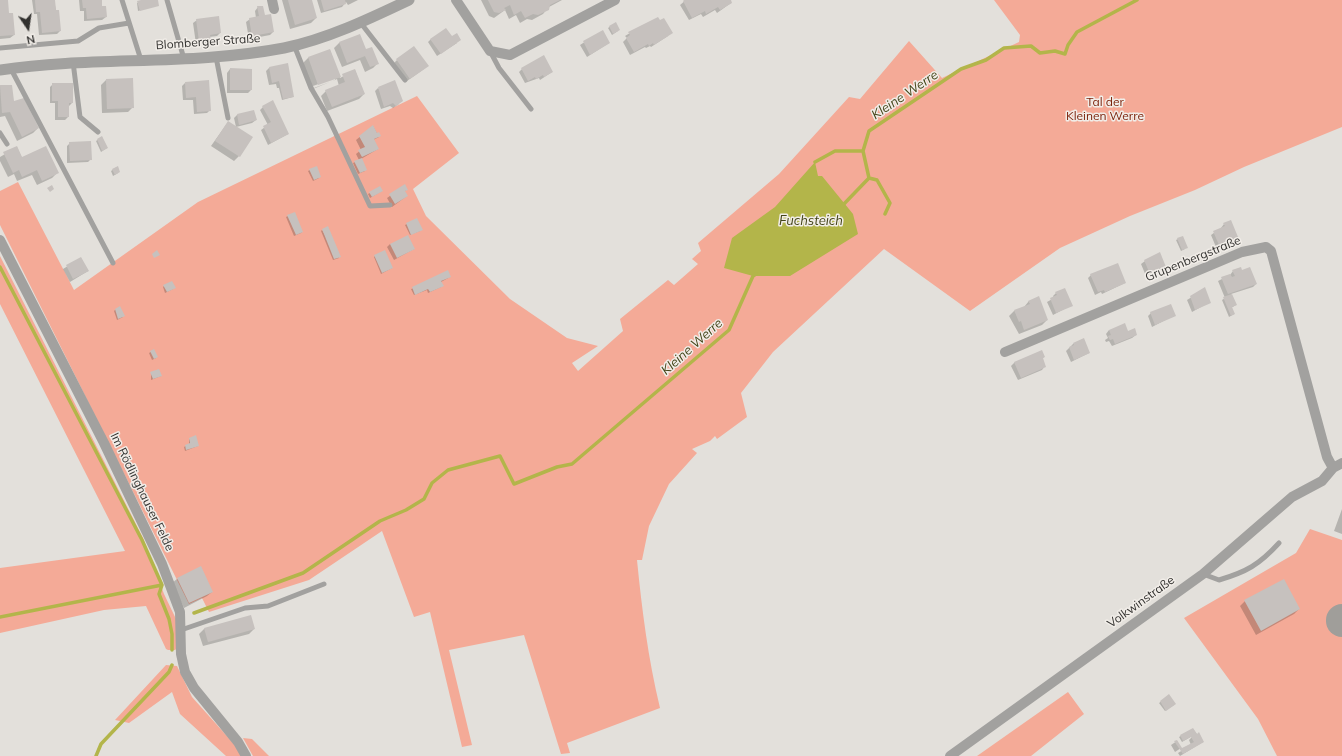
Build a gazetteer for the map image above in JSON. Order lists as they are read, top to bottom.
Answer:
{
  "streets": {
    "street": [
      "Blomberger Straße",
      "Grupenbergstraße",
      "Im Rödlinghauser Felde",
      "Volkwinstraße"
    ]
  },
  "crossings": [
    ["Grupenbergstraße", "Volkwinstraße"]
  ],
  "water": ["Kleine Werre", "Fuchsteich"],
  "parks": ["Tal der Kleinen Werre"],
  "north": "bottom"
}
